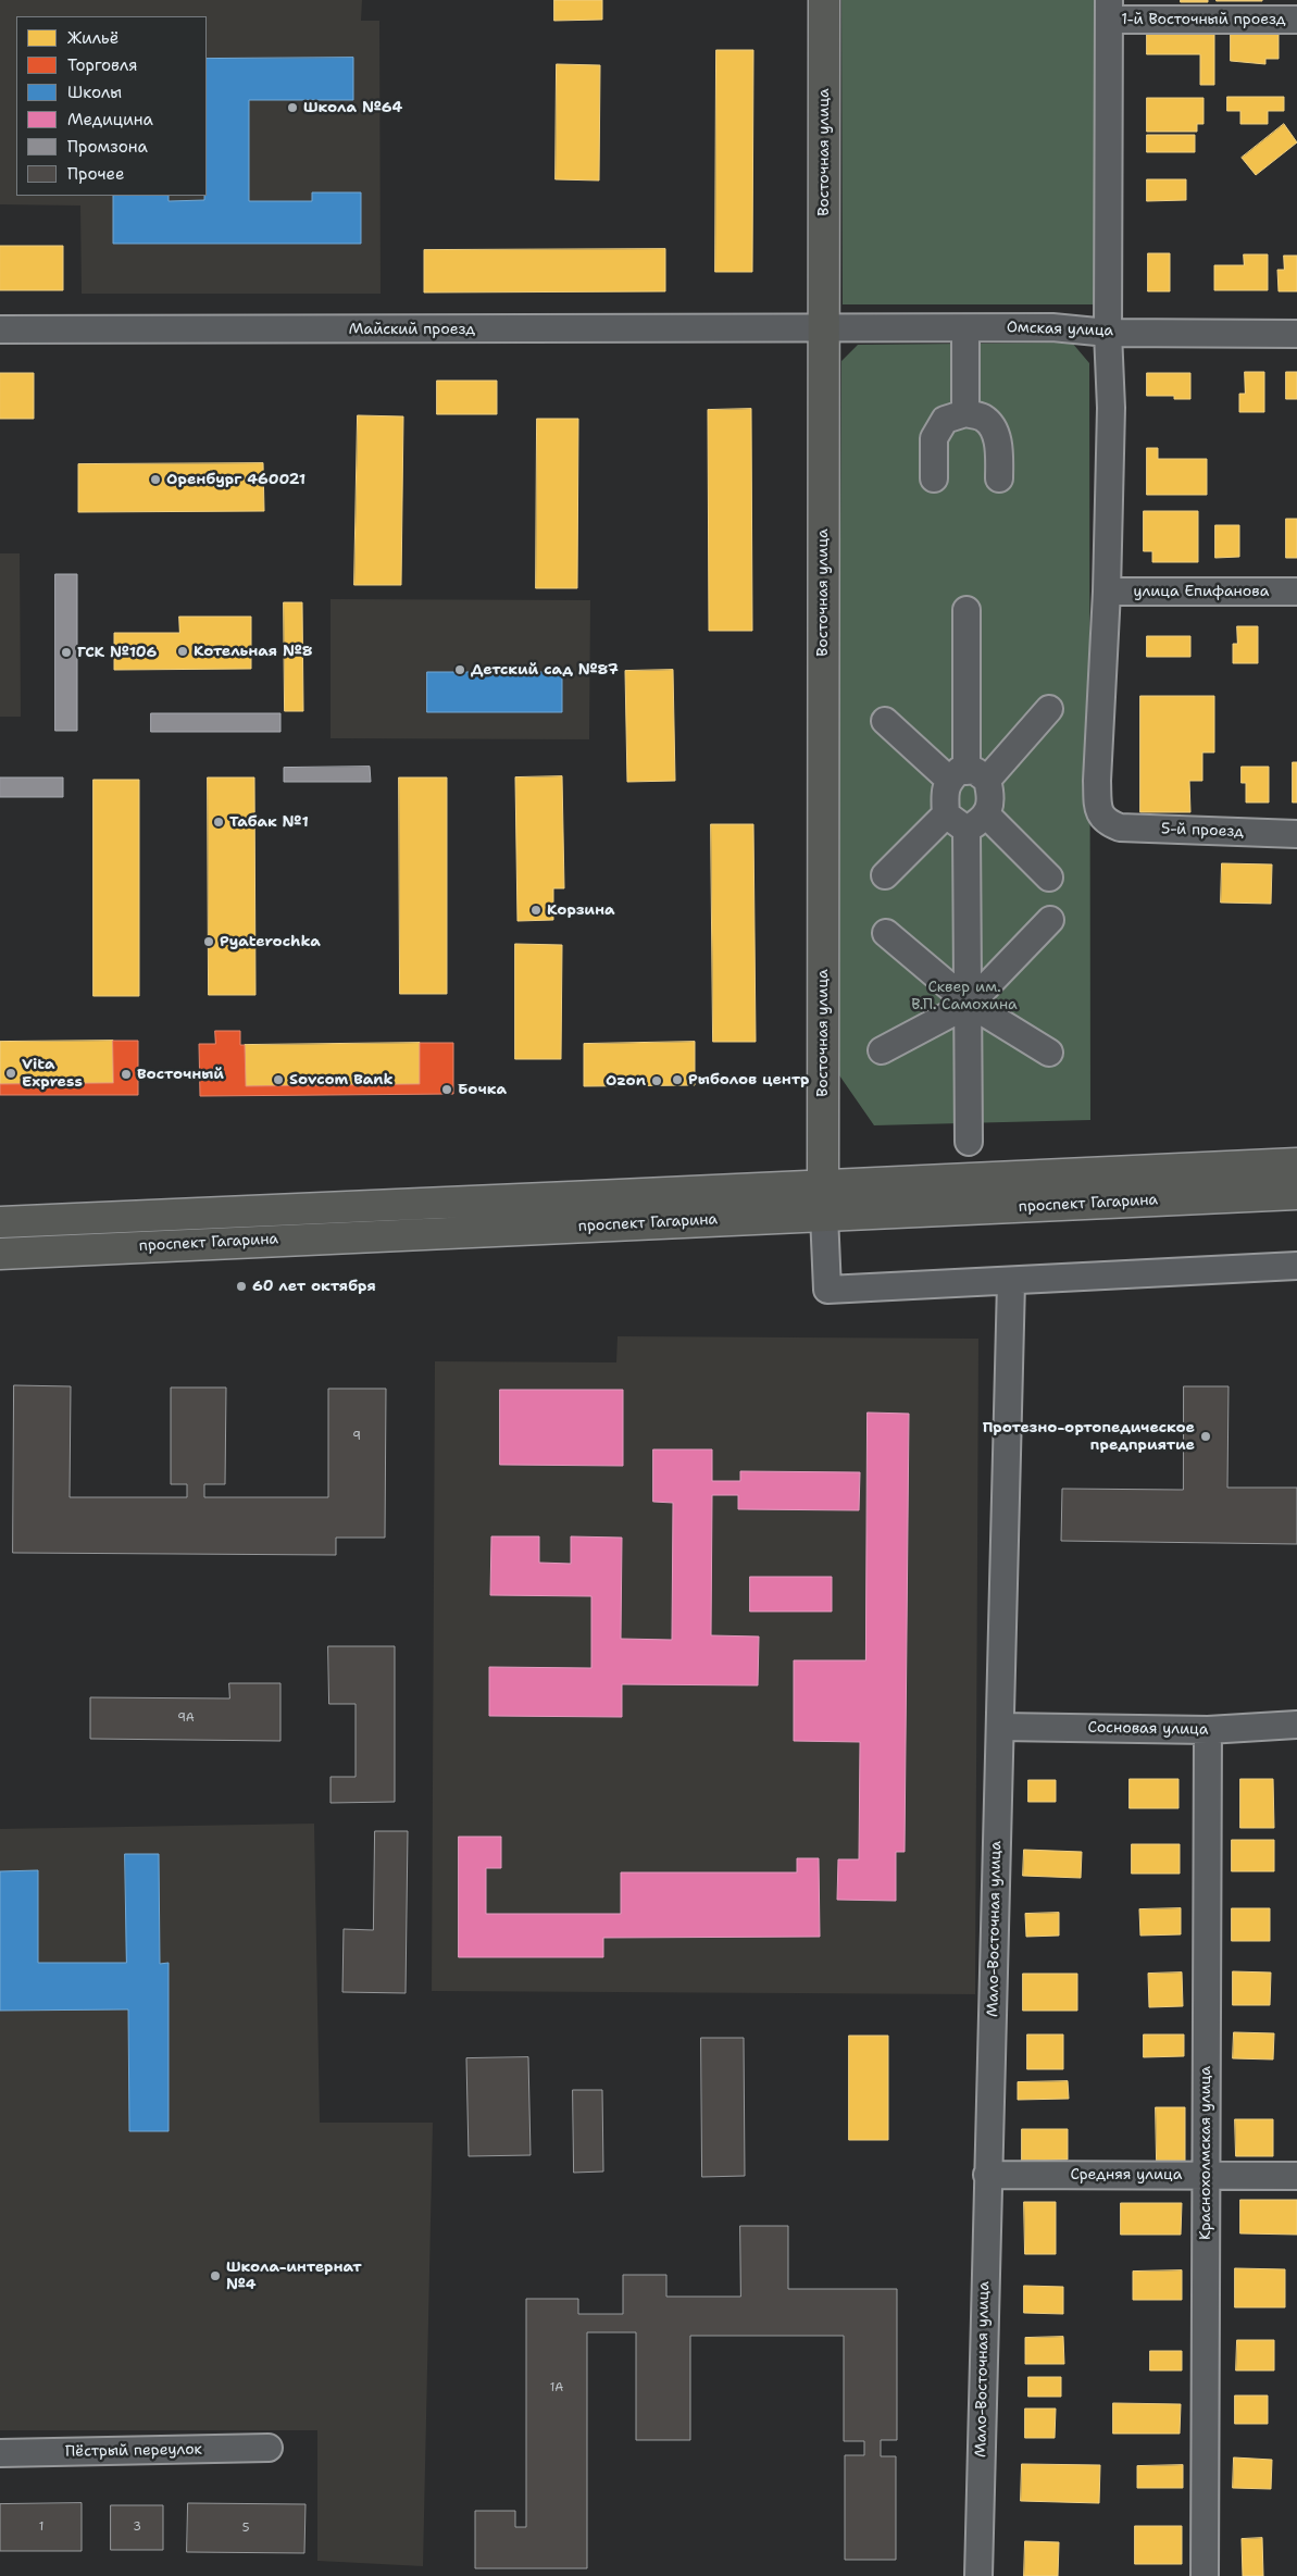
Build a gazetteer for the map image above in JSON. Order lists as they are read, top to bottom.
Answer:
{
  "streets": {
    "main road": ["Восточная улица", "проспект Гагарина"],
    "street": [
      "1-й Восточный проезд",
      "Майский проезд",
      "Омская улица",
      "улица Епифанова",
      "5-й проезд",
      "Сосновая улица",
      "Мало-Восточная улица",
      "Краснохолмская улица",
      "Средняя улица",
      "Пёстрый переулок"
    ]
  },
  "crossings": [
    ["Восточная улица", "Майский проезд"],
    ["Восточная улица", "Омская улица"],
    ["Восточная улица", "проспект Гагарина"],
    ["Майский проезд", "Омская улица"],
    ["улица Епифанова", "5-й проезд"],
    ["Сосновая улица", "Мало-Восточная улица"],
    ["Сосновая улица", "Краснохолмская улица"],
    ["Мало-Восточная улица", "Средняя улица"],
    ["Краснохолмская улица", "Средняя улица"]
  ],
  "parks": ["Сквер им. В.П. Самохина"],
  "places": [
    "Школа №64",
    "Оренбург 460021",
    "Котельная №8",
    "ГСК №106",
    "Детский сад №87",
    "Табак №1",
    "Корзина",
    "Pyaterochka",
    "Vita Express",
    "Восточный",
    "Sovcom Bank",
    "Рыболов центр",
    "Ozon",
    "Бочка",
    "60 лет октября",
    "Протезно-ортопедическое предприятие",
    "Школа-интернат №4"
  ],
  "house_numbers": [
    "9",
    "9А",
    "1А",
    "1",
    "3",
    "5"
  ],
  "legend": [
    "Жильё",
    "Торговля",
    "Школы",
    "Медицина",
    "Промзона",
    "Прочее"
  ]
}
